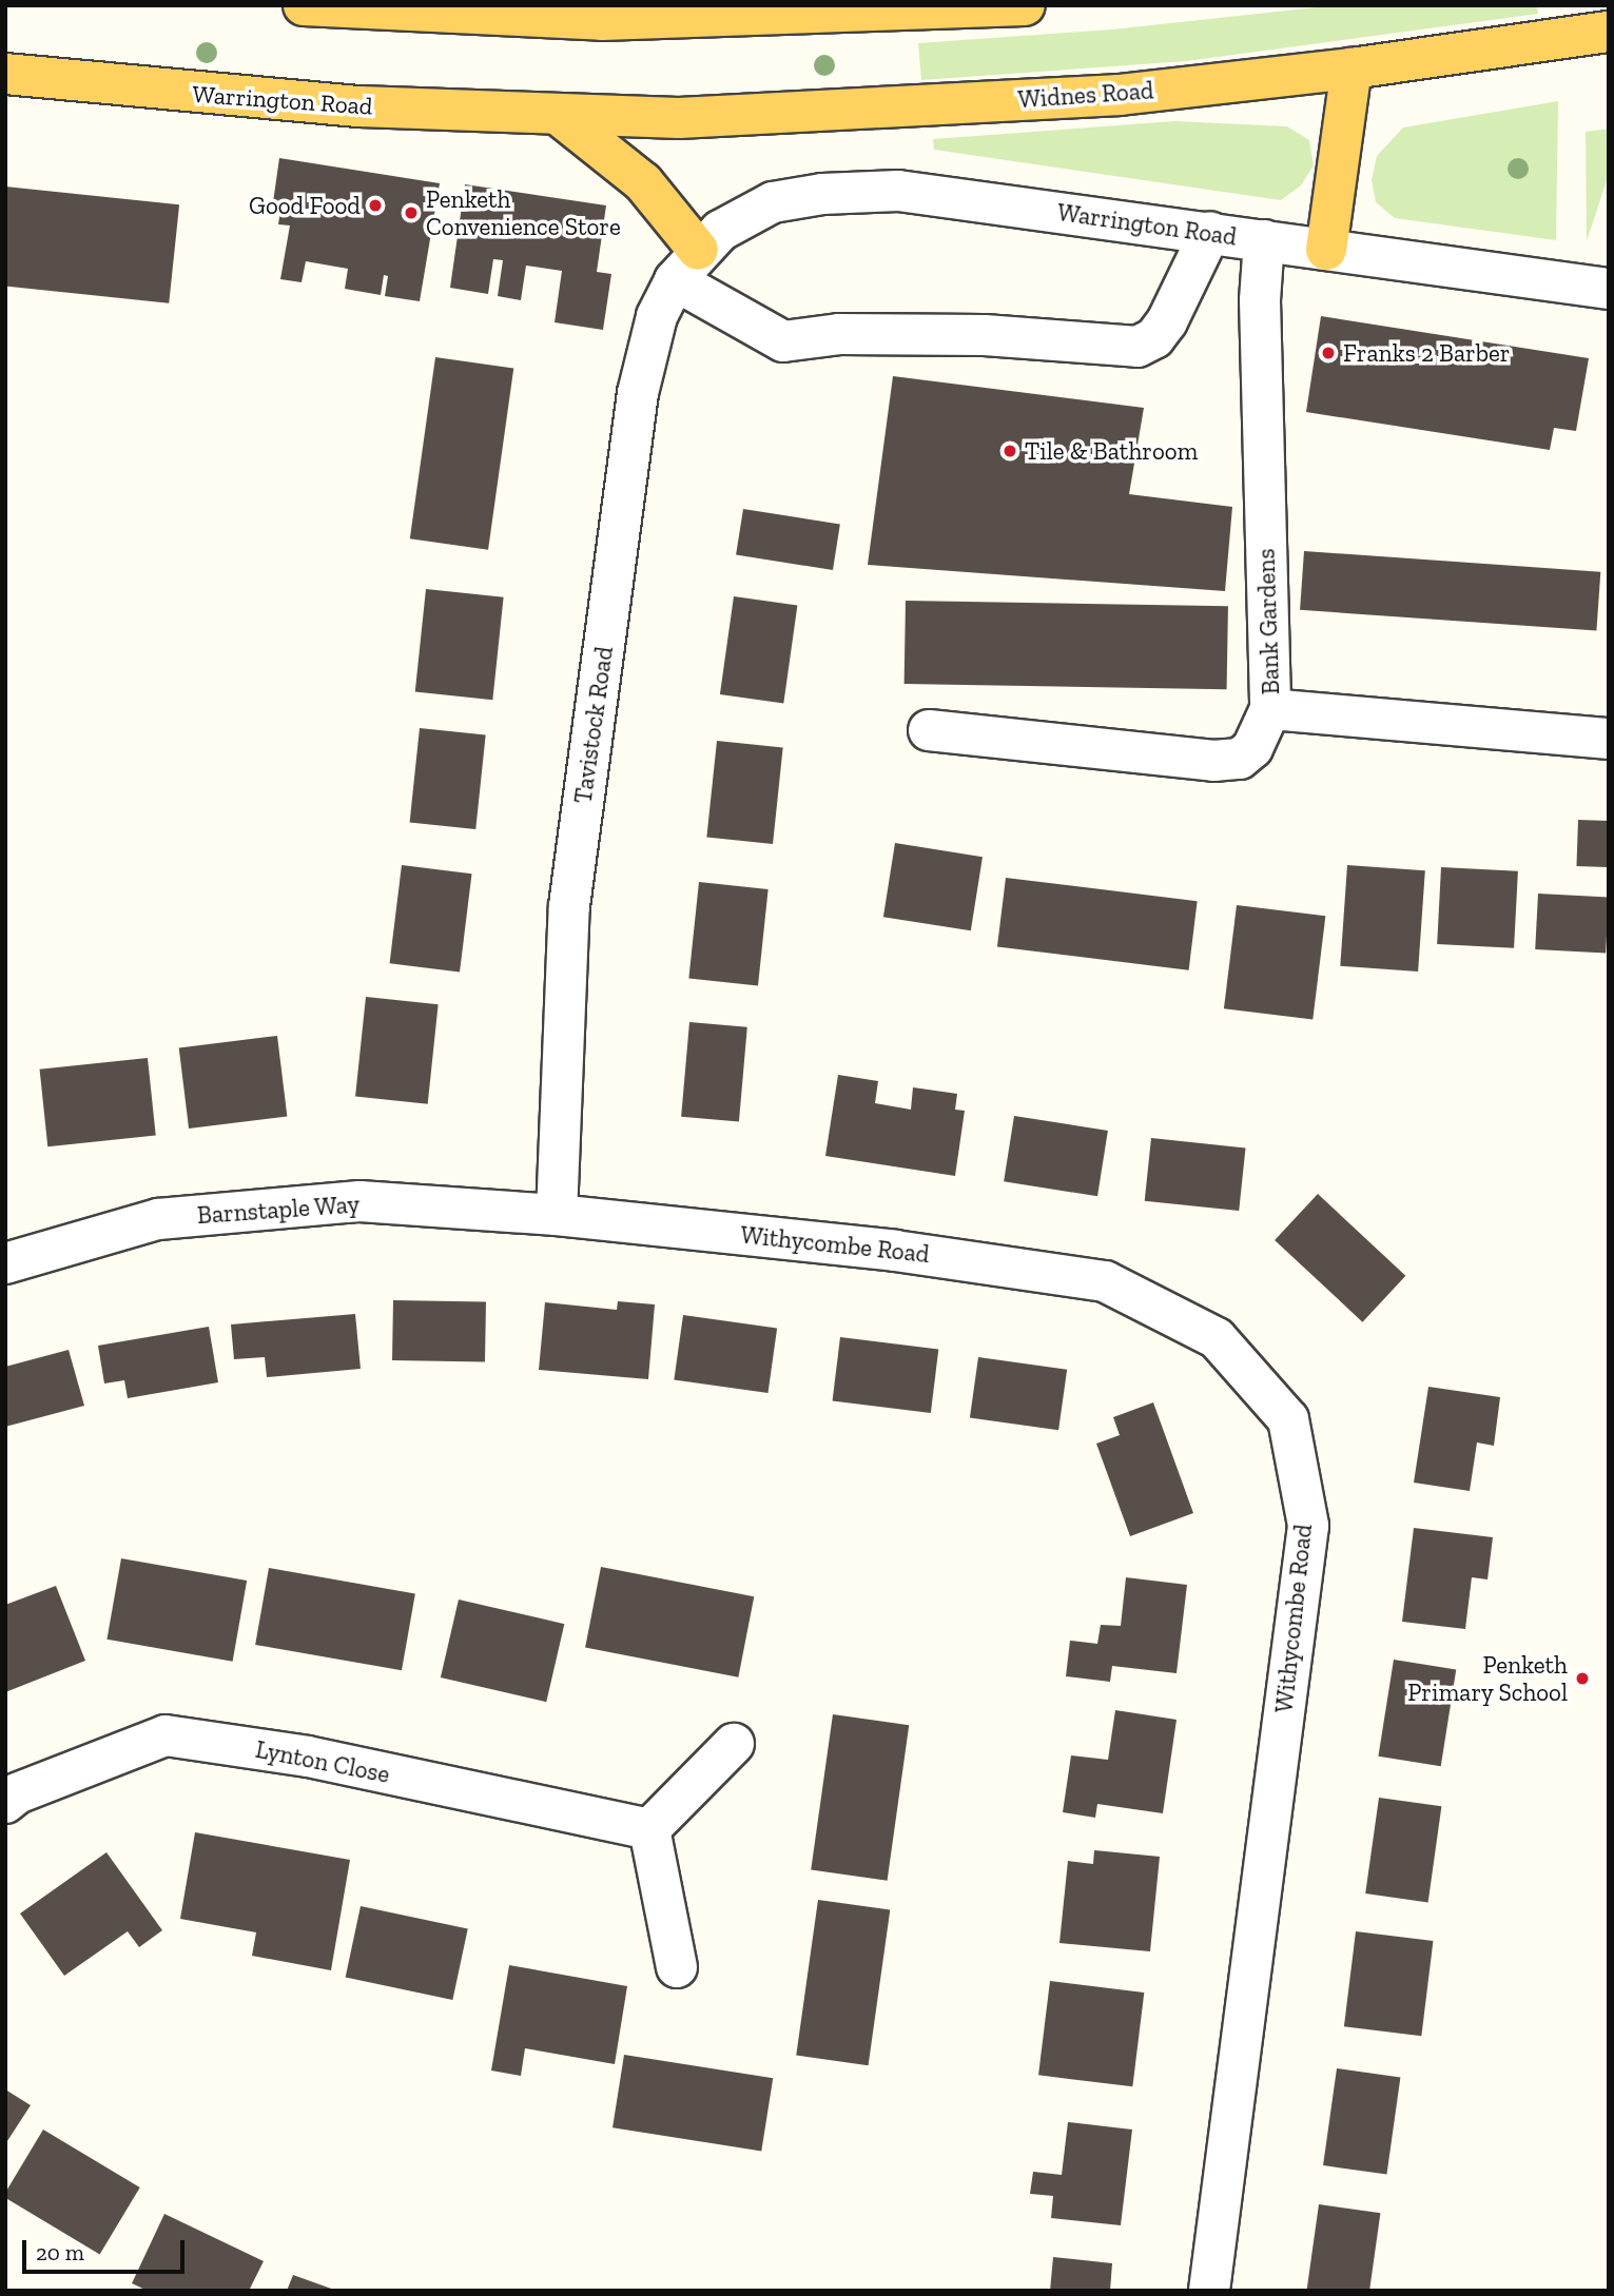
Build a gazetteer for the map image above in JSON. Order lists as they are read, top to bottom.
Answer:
{
  "streets": {
    "main road": ["Widnes Road", "Warrington Road"],
    "street": [
      "Bank Gardens",
      "Tavistock Road",
      "Barnstaple Way",
      "Withycombe Road",
      "Lynton Close"
    ]
  },
  "crossings": [
    ["Widnes Road", "Warrington Road"],
    ["Warrington Road", "Bank Gardens"],
    ["Warrington Road", "Tavistock Road"],
    ["Tavistock Road", "Barnstaple Way"],
    ["Tavistock Road", "Withycombe Road"],
    ["Barnstaple Way", "Withycombe Road"]
  ],
  "places": [
    "Good Food",
    "Penketh Convenience Store",
    "Franks 2 Barber",
    "Tile & Bathroom",
    "Penketh Primary School"
  ],
  "scale_bar": "20 m"
}
